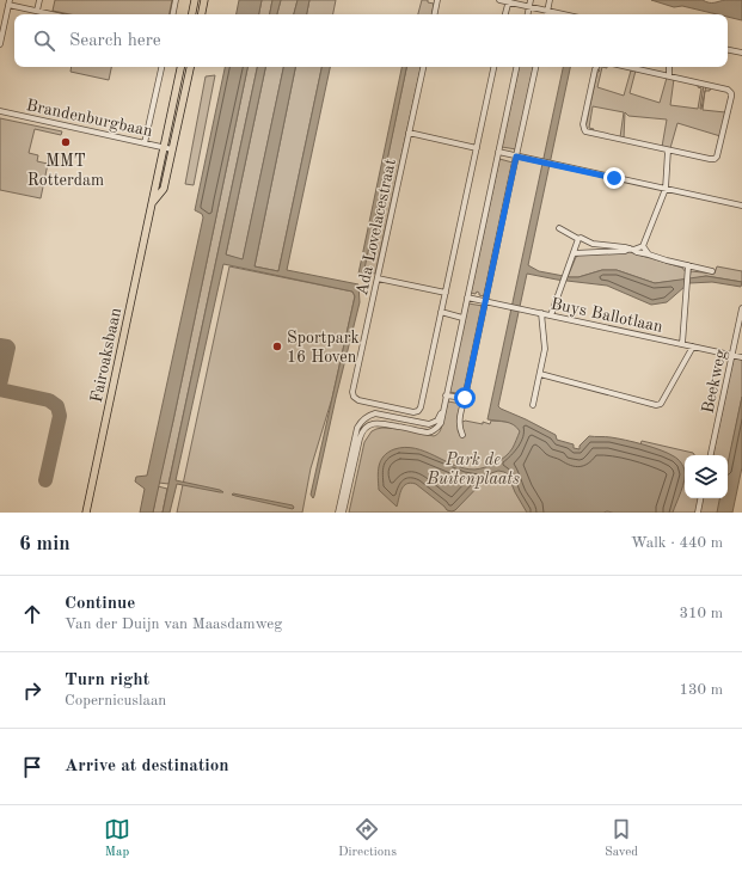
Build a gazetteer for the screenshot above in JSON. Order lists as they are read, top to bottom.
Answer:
{
  "streets": {
    "main road": ["Fairoaksbaan"],
    "street": [
      "Brandenburgbaan",
      "Ada Lovelacestraat",
      "Buys Ballotlaan",
      "Beekweg"
    ]
  },
  "crossings": [
    ["Brandenburgbaan", "Fairoaksbaan"],
    ["Buys Ballotlaan", "Beekweg"]
  ],
  "parks": ["Park de Buitenplaats"],
  "places": ["MMT Rotterdam", "Sportpark 16 Hoven"],
  "page": {
    "search": "Search here",
    "heading": ["6 min", "Walk · 440 m"],
    "list": [
      ["Continue", "Van der Duijn van Maasdamweg", "310 m"],
      ["Turn right", "Copernicuslaan", "130 m"],
      "Arrive at destination"
    ],
    "nav": ["Map", "Directions", "Saved"]
  }
}
